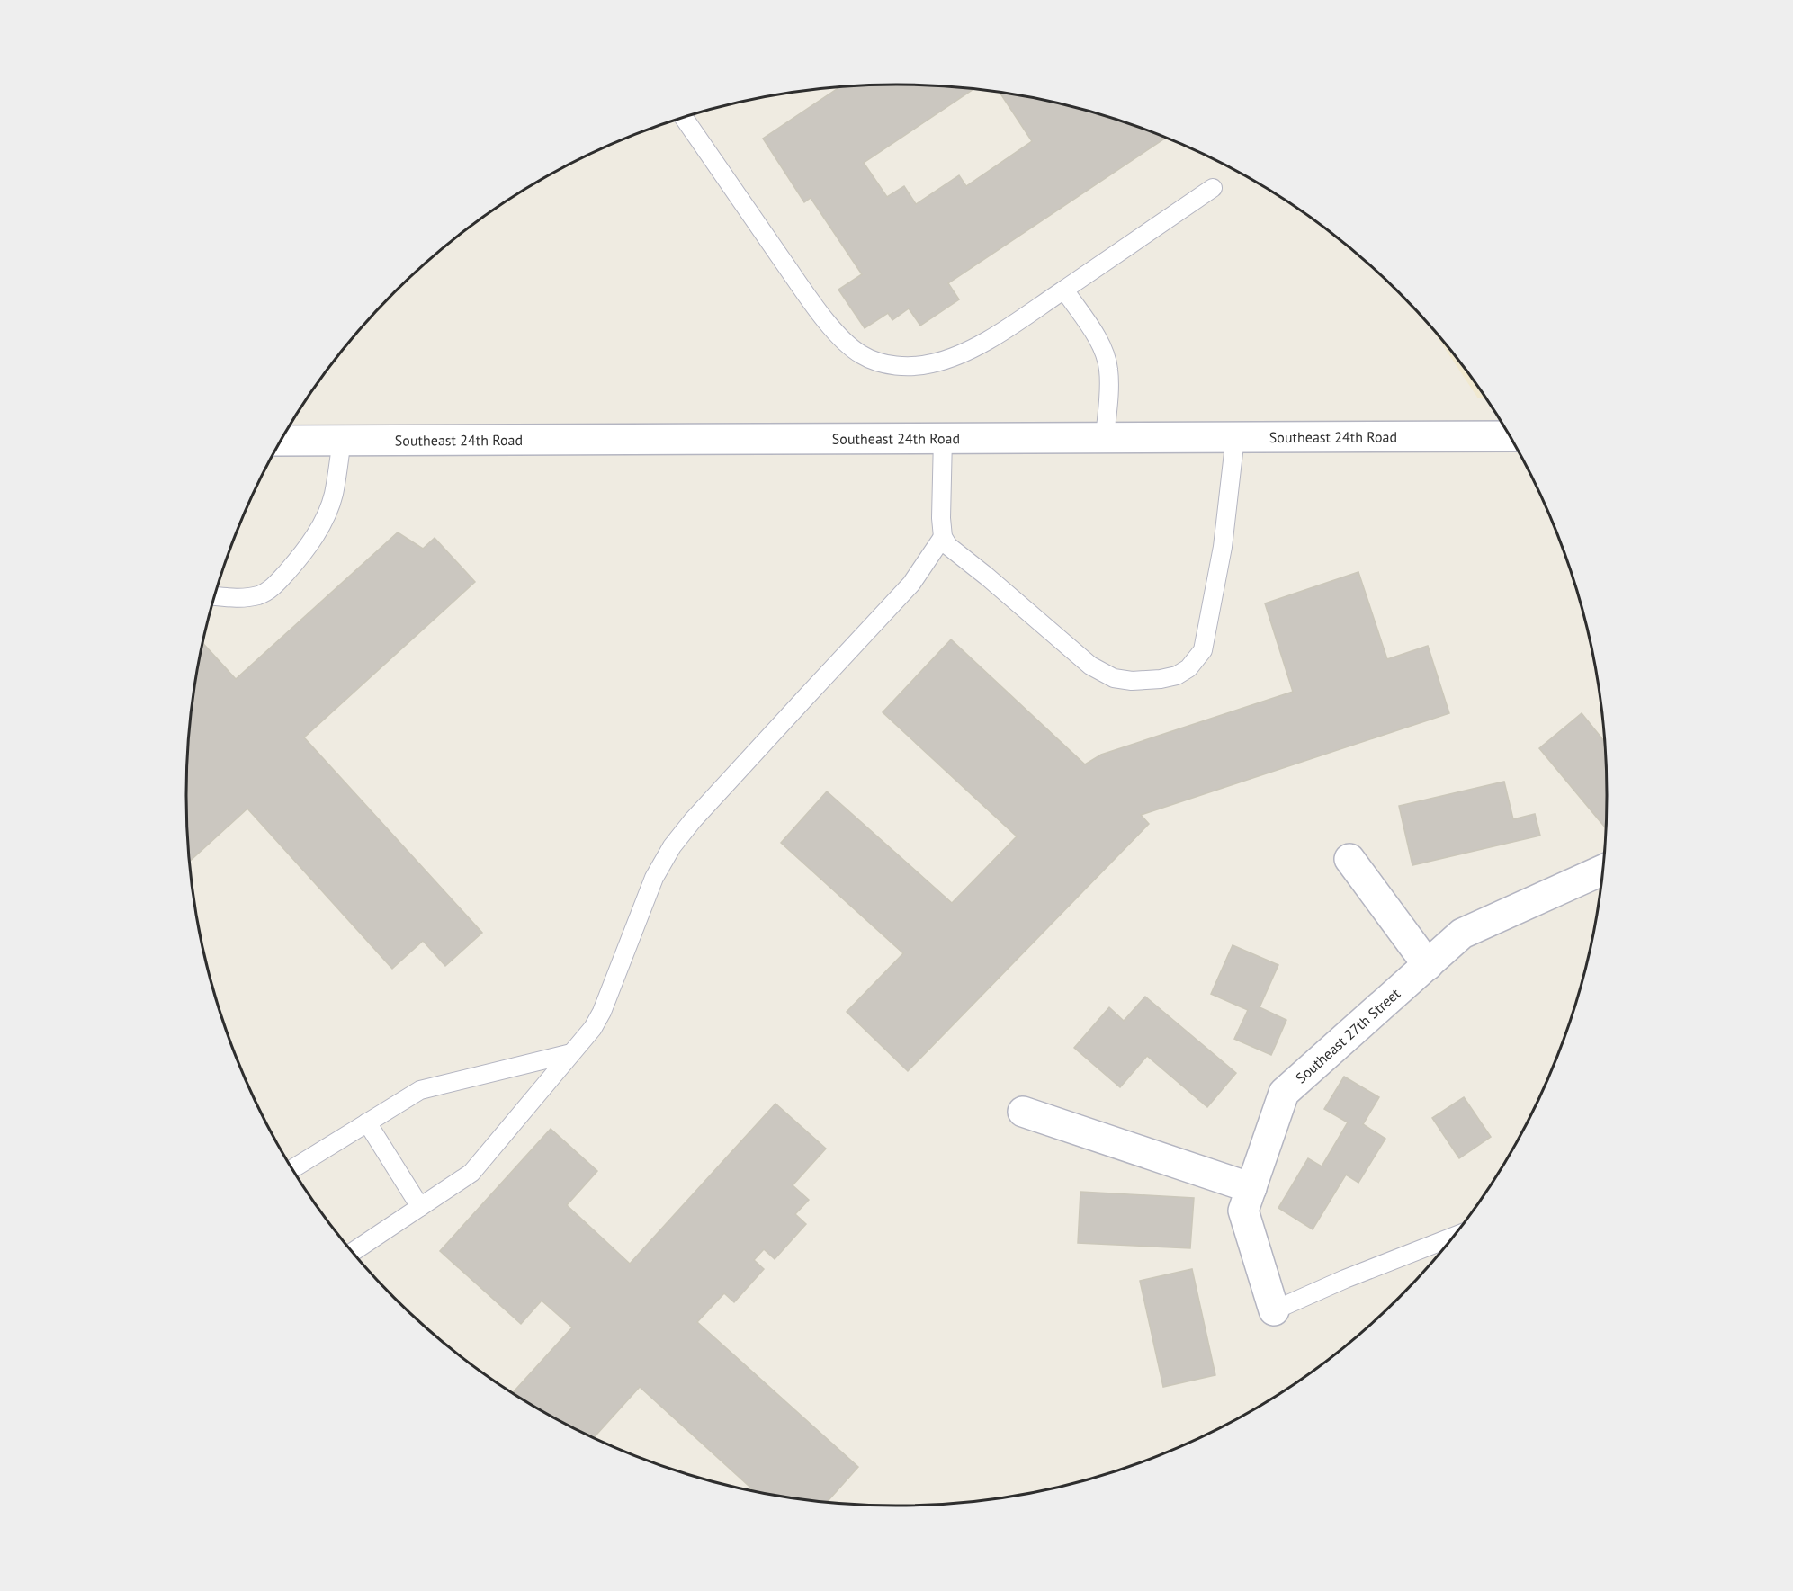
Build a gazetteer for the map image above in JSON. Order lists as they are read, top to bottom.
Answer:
{
  "streets": {
    "street": ["Southeast 24th Road", "Southeast 27th Street"]
  }
}
